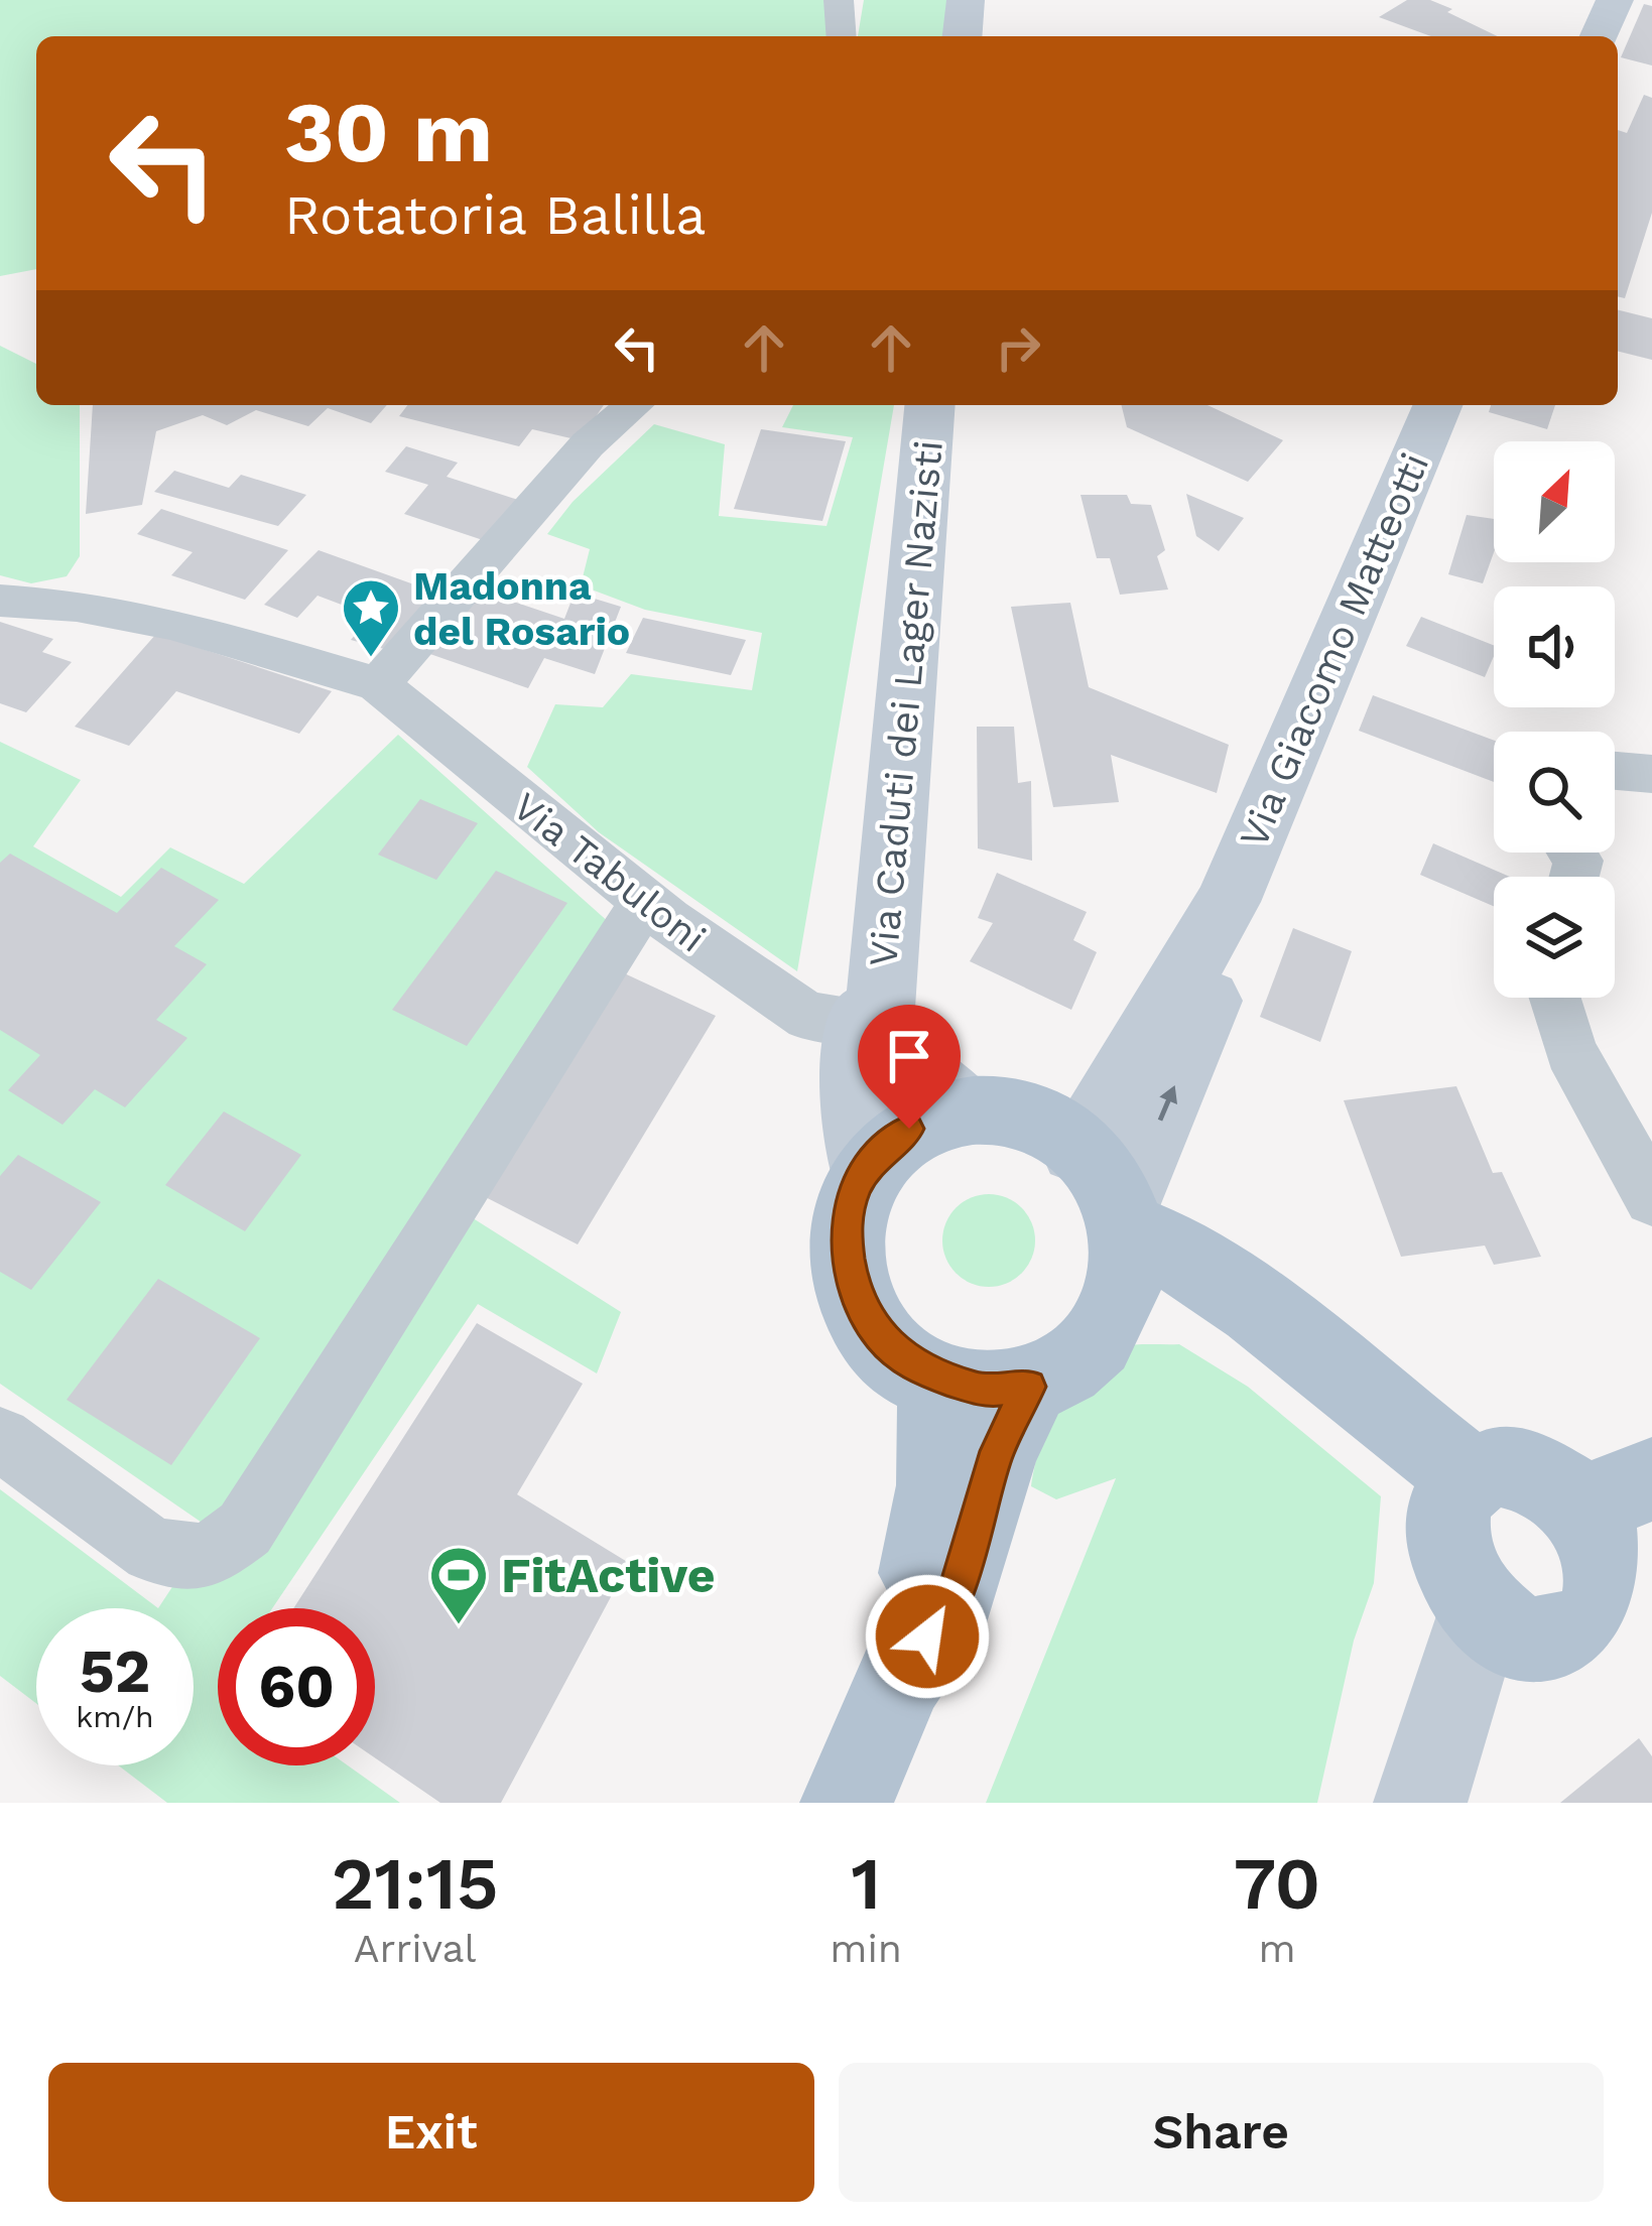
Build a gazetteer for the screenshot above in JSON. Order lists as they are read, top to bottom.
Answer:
{
  "streets": {
    "street": ["Via Giacomo Matteotti", "Via Caduti dei Lager Nazisti", "Via Tabuloni"]
  },
  "crossings": [
    ["Via Giacomo Matteotti", "Via Caduti dei Lager Nazisti"],
    ["Via Caduti dei Lager Nazisti", "Via Tabuloni"]
  ],
  "places": {
    "place": ["Madonna del Rosario"],
    "sports": ["FitActive"]
  },
  "north": "top right",
  "page": {
    "turn": ["30 m", "Rotatoria Balilla"],
    "speed": "52 km/h",
    "limit": "60",
    "eta": [
      "21:15",
      "Arrival",
      "1",
      "min",
      "70",
      "m"
    ],
    "buttons": ["Exit", "Share"]
  }
}
